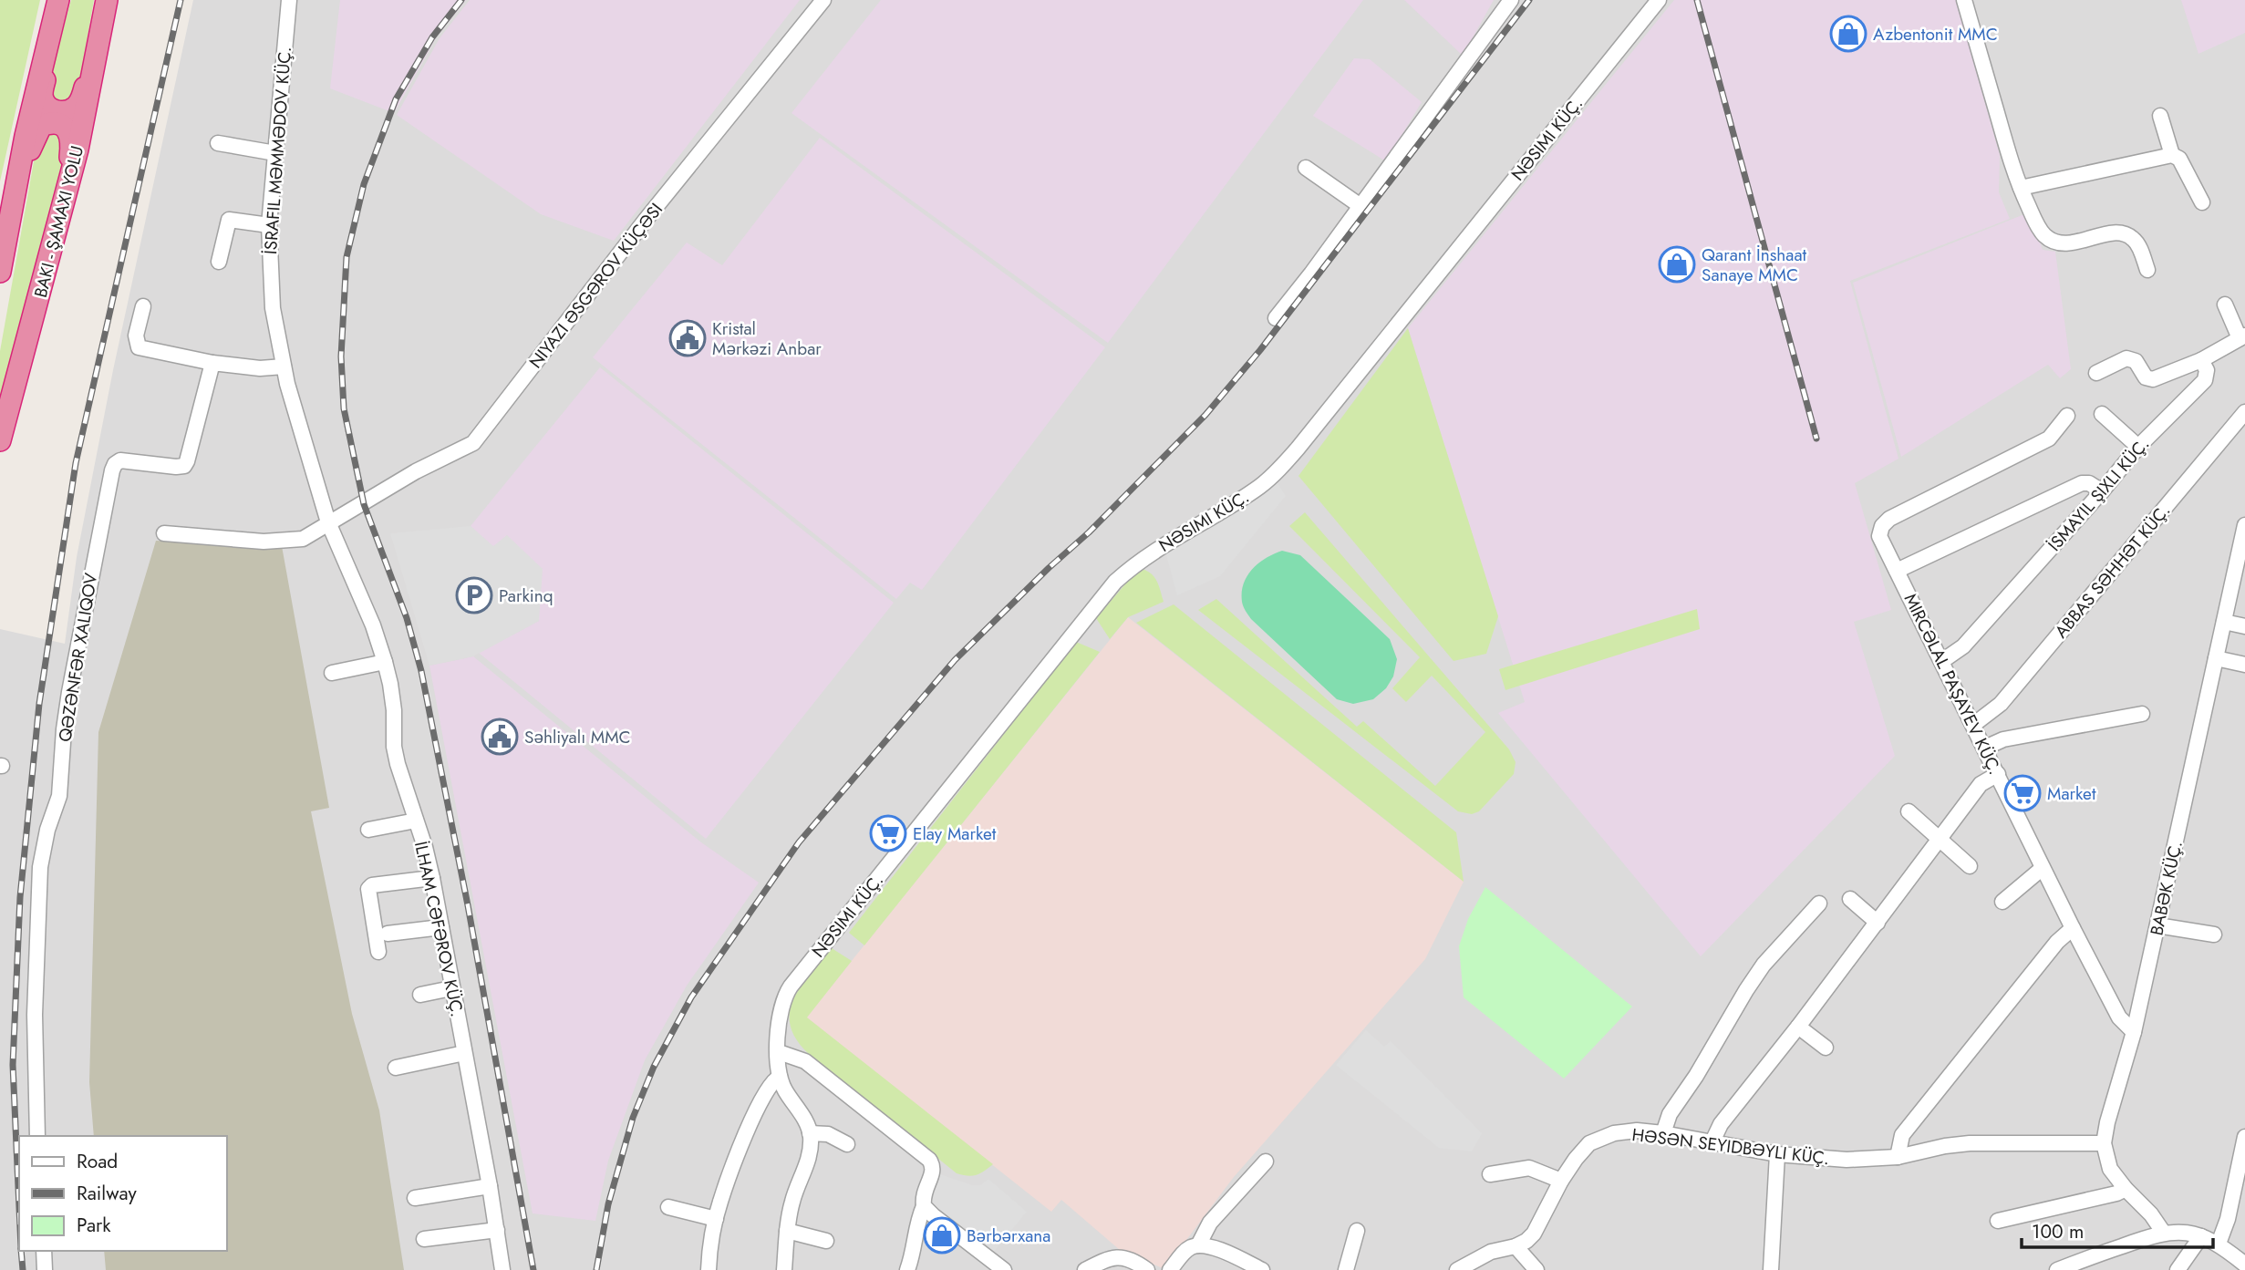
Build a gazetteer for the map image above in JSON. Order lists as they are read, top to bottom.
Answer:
{
  "streets": {
    "street": [
      "NƏSIMI KÜÇ.",
      "İSRAFIL MƏMMƏDOV KÜÇ.",
      "NIYAZI ƏSGƏROV KÜÇƏSI",
      "ABBAS SƏHHƏT KÜÇ.",
      "MIRCƏLAL PAŞAYEV KÜÇ.",
      "BABƏK KÜÇ.",
      "İLHAM CƏFƏROV KÜÇ.",
      "HƏSƏN SEYIDBƏYLI KÜÇ."
    ]
  },
  "crossings": [
    ["İSRAFIL MƏMMƏDOV KÜÇ.", "NIYAZI ƏSGƏROV KÜÇƏSI"],
    ["İSRAFIL MƏMMƏDOV KÜÇ.", "İLHAM CƏFƏROV KÜÇ."],
    ["NIYAZI ƏSGƏROV KÜÇƏSI", "İLHAM CƏFƏROV KÜÇ."],
    ["ABBAS SƏHHƏT KÜÇ.", "MIRCƏLAL PAŞAYEV KÜÇ."],
    ["MIRCƏLAL PAŞAYEV KÜÇ.", "BABƏK KÜÇ."],
    ["BABƏK KÜÇ.", "HƏSƏN SEYIDBƏYLI KÜÇ."]
  ],
  "places": {
    "shop": ["Azbentonit MMC", "Qarant İnshaat Sanaye MMC", "Bərbərxana"],
    "public building": ["Kristal Mərkəzi Anbar", "Səhliyalı MMC"],
    "parking": ["Parkinq"],
    "supermarket": ["Market", "Elay Market"]
  },
  "legend": ["Road", "Railway", "Park"],
  "scale_bar": "100 m"
}
